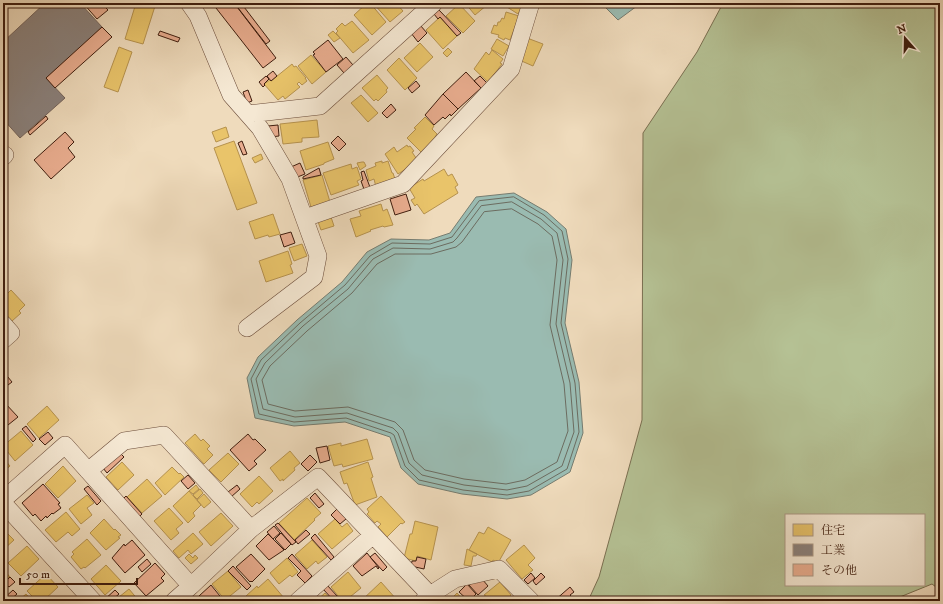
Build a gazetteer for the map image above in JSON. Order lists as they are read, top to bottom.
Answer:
{
  "legend": ["住宅", "工業", "その他"],
  "scale_bar": "50 m",
  "north": "top"
}
